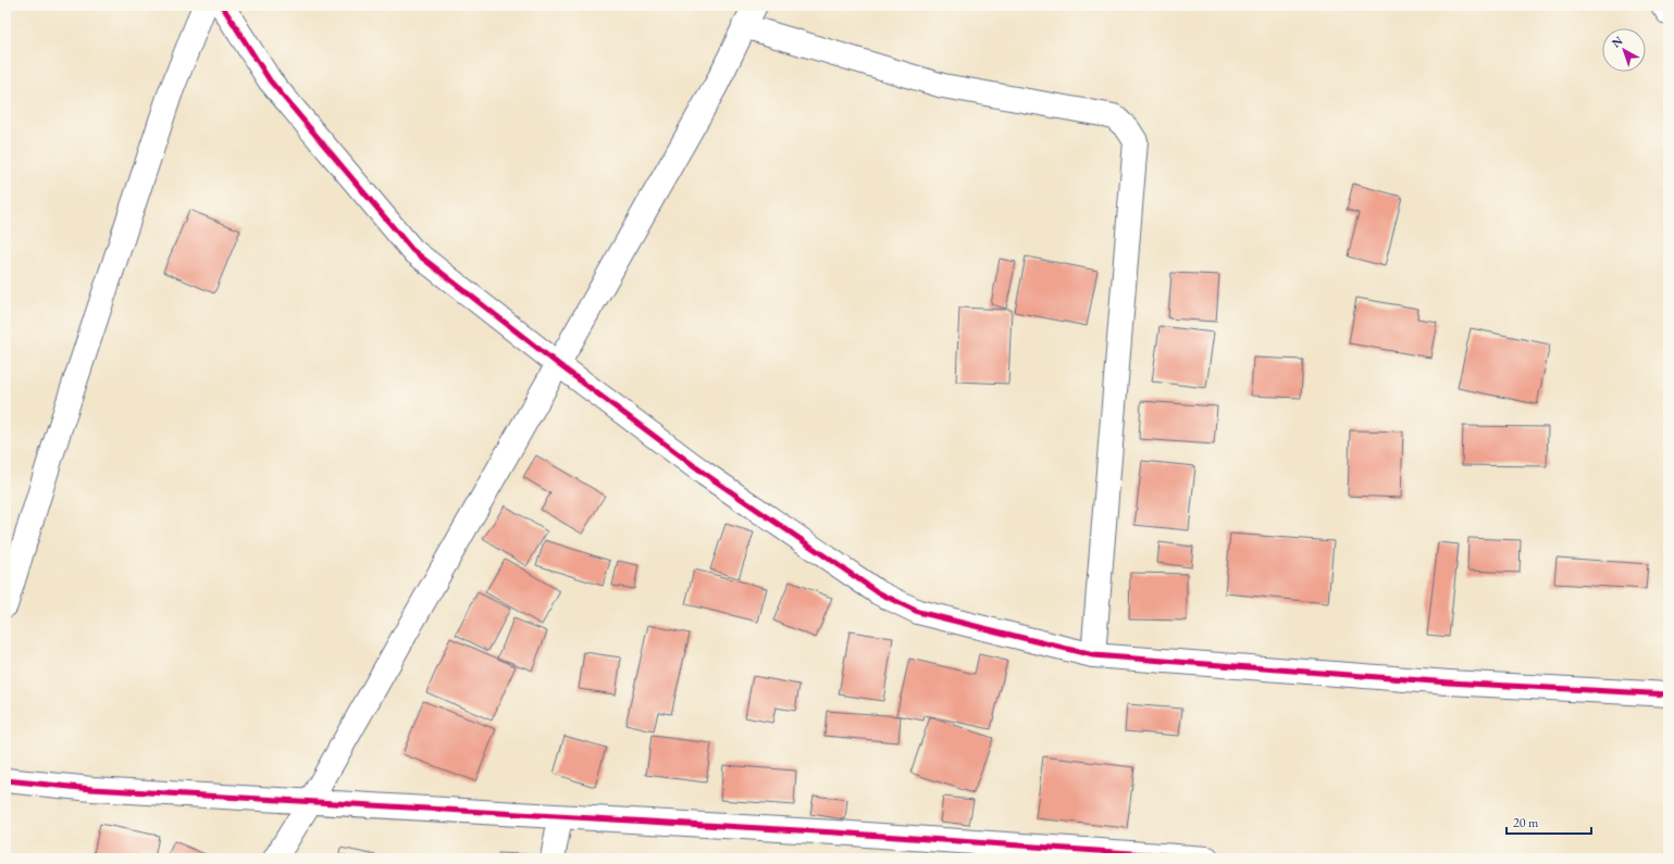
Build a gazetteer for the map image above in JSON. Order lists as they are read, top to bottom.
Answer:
{
  "scale_bar": "20 m",
  "north": "top left"
}
